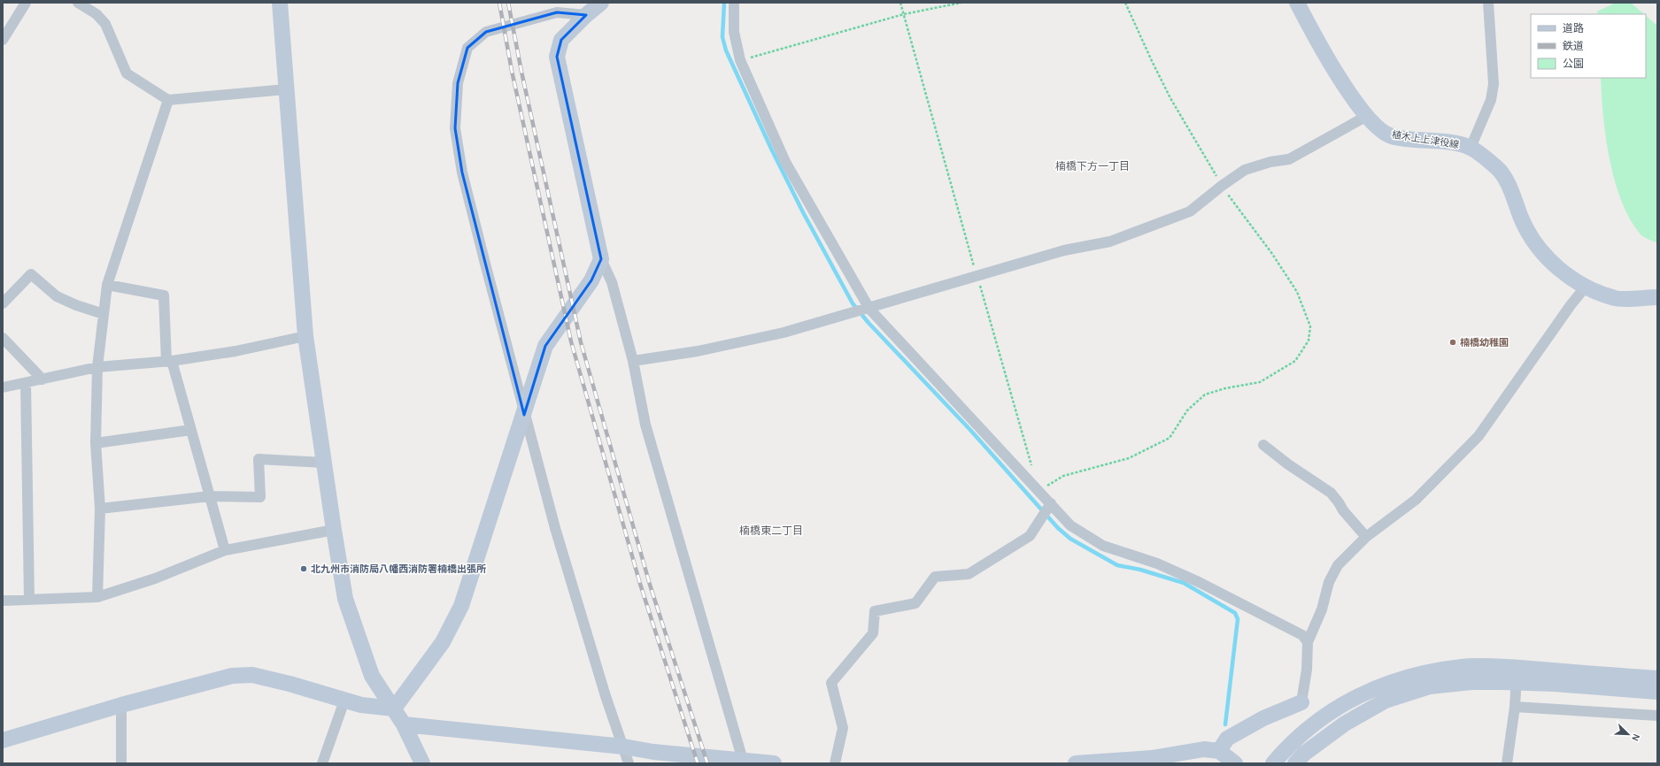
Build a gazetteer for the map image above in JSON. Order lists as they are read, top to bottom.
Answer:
{
  "streets": {
    "street": ["植木上上津役線"]
  },
  "districts": ["楠橋下方一丁目", "楠橋東二丁目"],
  "places": ["楠橋幼稚園", "北九州市消防局八幡西消防署楠橋出張所"],
  "legend": ["道路", "鉄道", "公園"],
  "north": "bottom right"
}
